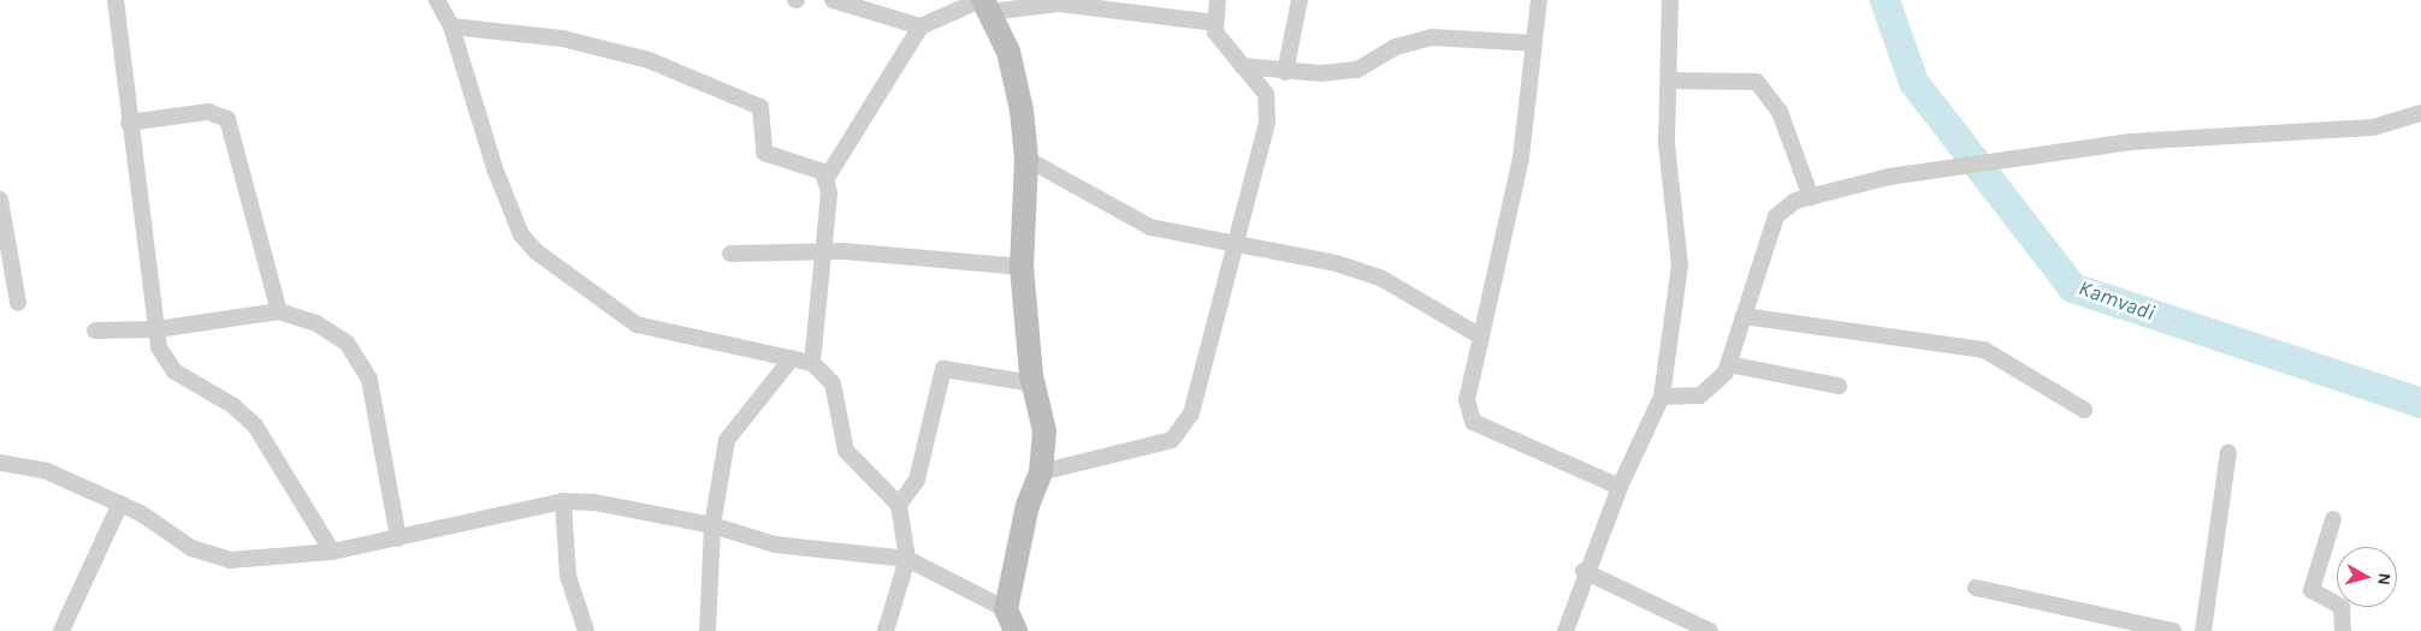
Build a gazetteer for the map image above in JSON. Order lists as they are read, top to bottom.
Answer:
{
  "water": ["Kamvadi"],
  "north": "right"
}
